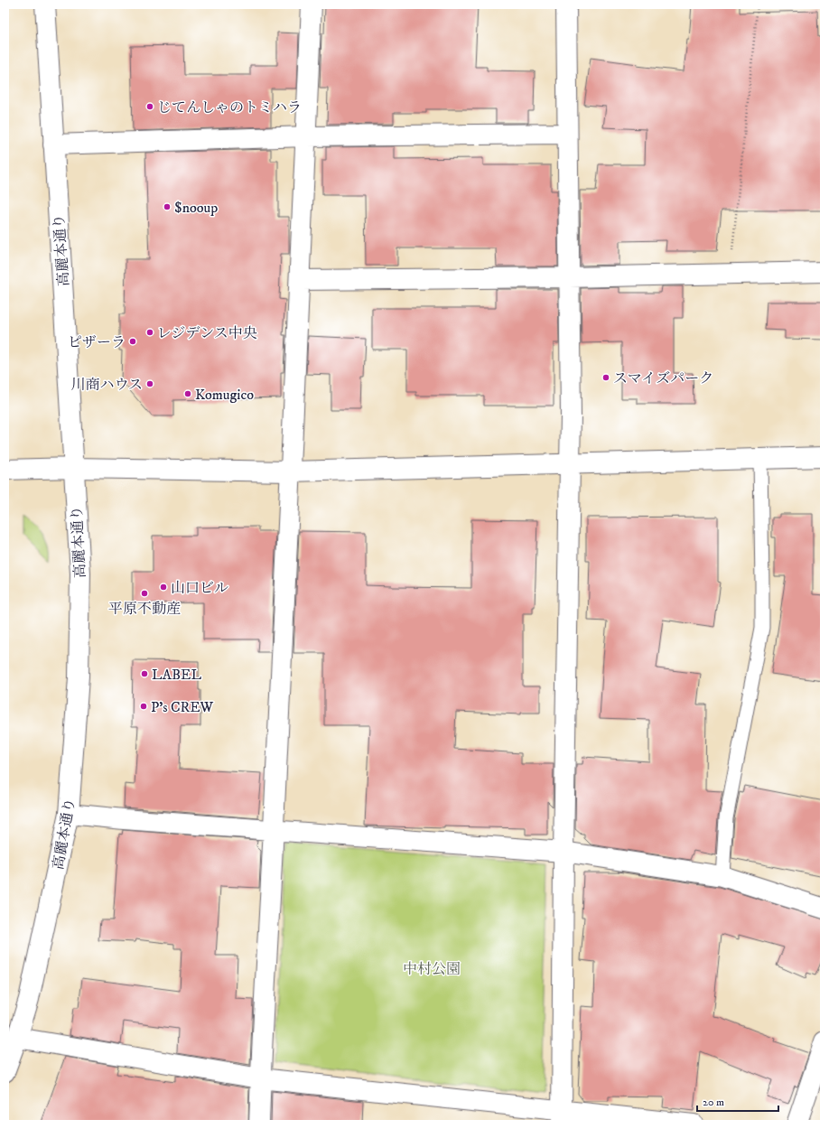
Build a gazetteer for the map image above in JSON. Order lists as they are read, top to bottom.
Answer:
{
  "streets": {
    "street": ["高麗本通り"]
  },
  "parks": ["中村公園"],
  "places": [
    "じてんしゃのトミハラ",
    "$nooup",
    "レジデンス中央",
    "ピザーラ",
    "スマイズパーク",
    "川商ハウス",
    "Komugico",
    "山口ビル",
    "平原不動産",
    "LABEL",
    "P's CREW"
  ],
  "scale_bar": "20 m"
}
